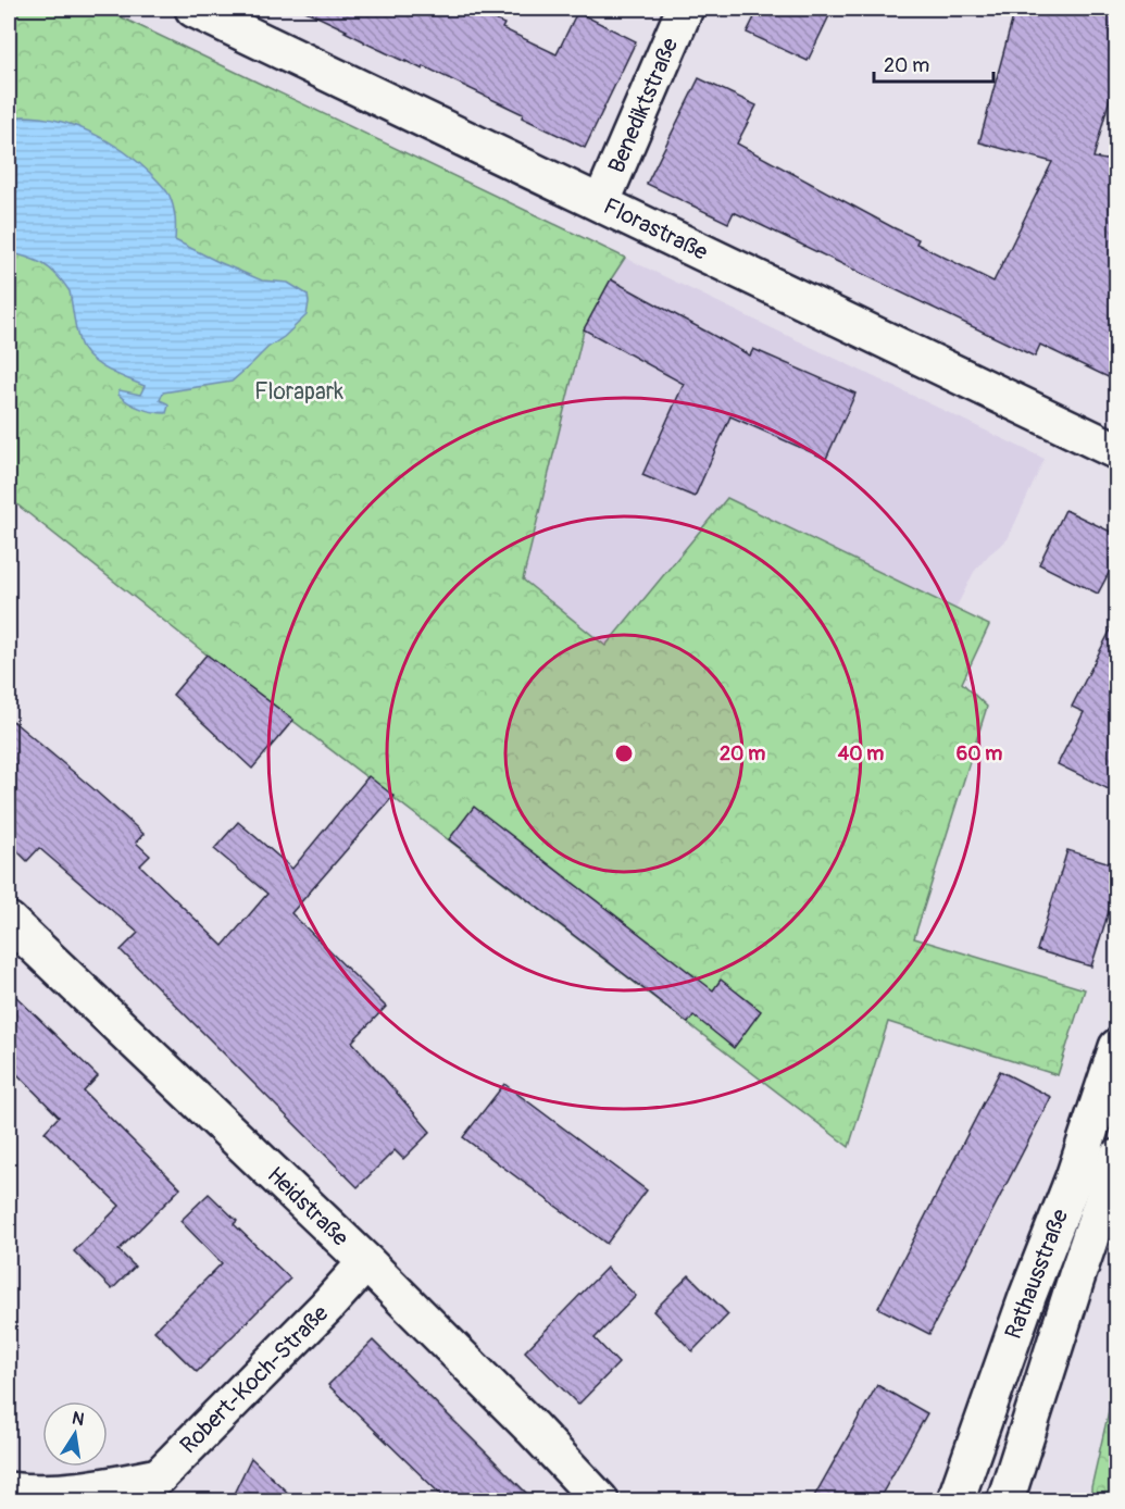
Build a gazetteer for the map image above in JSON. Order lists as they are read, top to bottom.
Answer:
{
  "streets": {
    "street": [
      "Benediktstraße",
      "Florastraße",
      "Heidstraße",
      "Rathausstraße",
      "Robert-Koch-Straße"
    ]
  },
  "crossings": [
    ["Benediktstraße", "Florastraße"],
    ["Heidstraße", "Robert-Koch-Straße"]
  ],
  "parks": ["Florapark"],
  "scale_bar": "20 m",
  "north": "top",
  "rings": ["20 m", "40 m", "60 m"]
}
